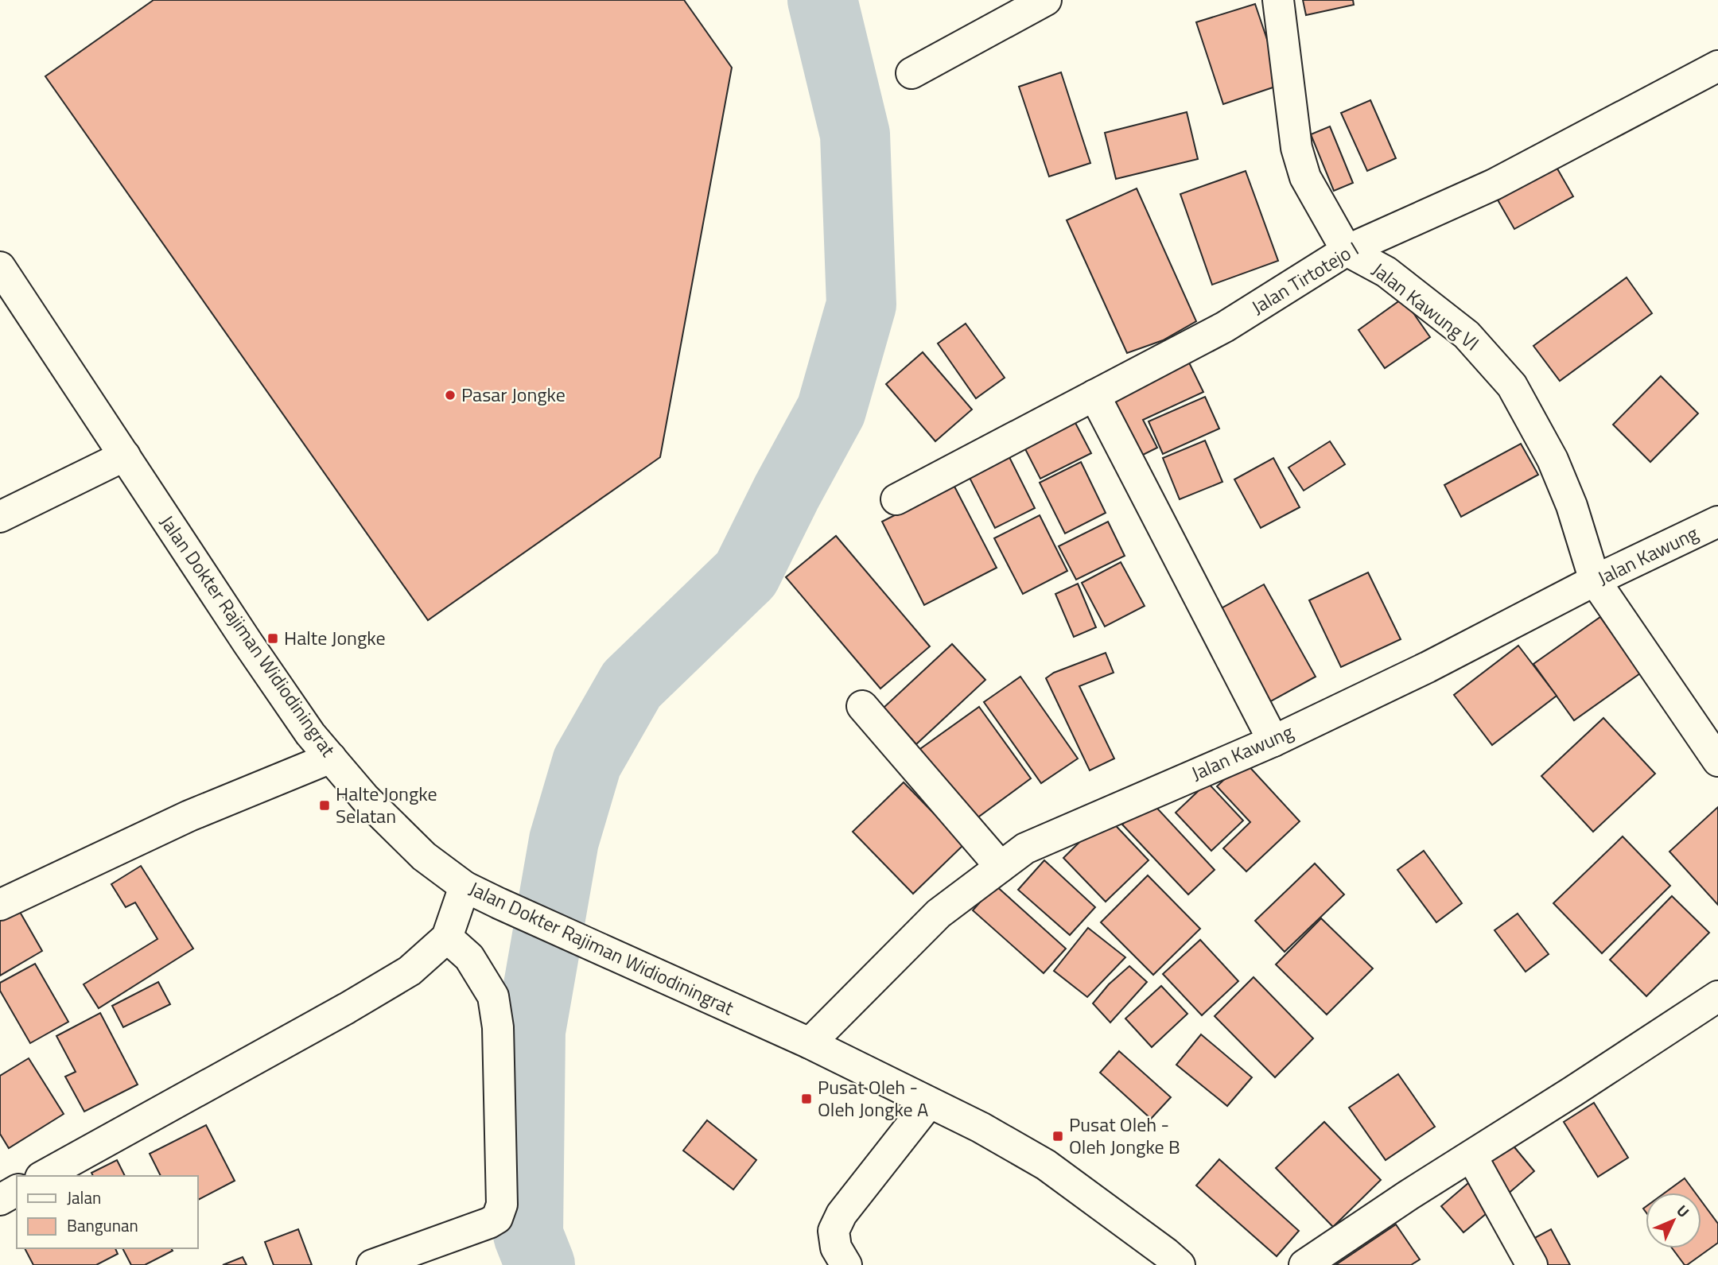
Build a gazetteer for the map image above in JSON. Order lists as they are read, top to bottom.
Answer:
{
  "streets": {
    "street": [
      "Jalan Tirtotejo I",
      "Jalan Kawung VI",
      "Jalan Kawung",
      "Jalan Dokter Rajiman Widiodiningrat"
    ]
  },
  "crossings": [
    ["Jalan Tirtotejo I", "Jalan Kawung VI"],
    ["Jalan Kawung VI", "Jalan Kawung"],
    ["Jalan Kawung", "Jalan Dokter Rajiman Widiodiningrat"]
  ],
  "places": {
    "other": ["Pasar Jongke"],
    "transit": [
      "Halte Jongke",
      "Halte Jongke Selatan",
      "Pusat Oleh - Oleh Jongke A",
      "Pusat Oleh - Oleh Jongke B"
    ]
  },
  "legend": ["Jalan", "Bangunan"],
  "north": "top right"
}
